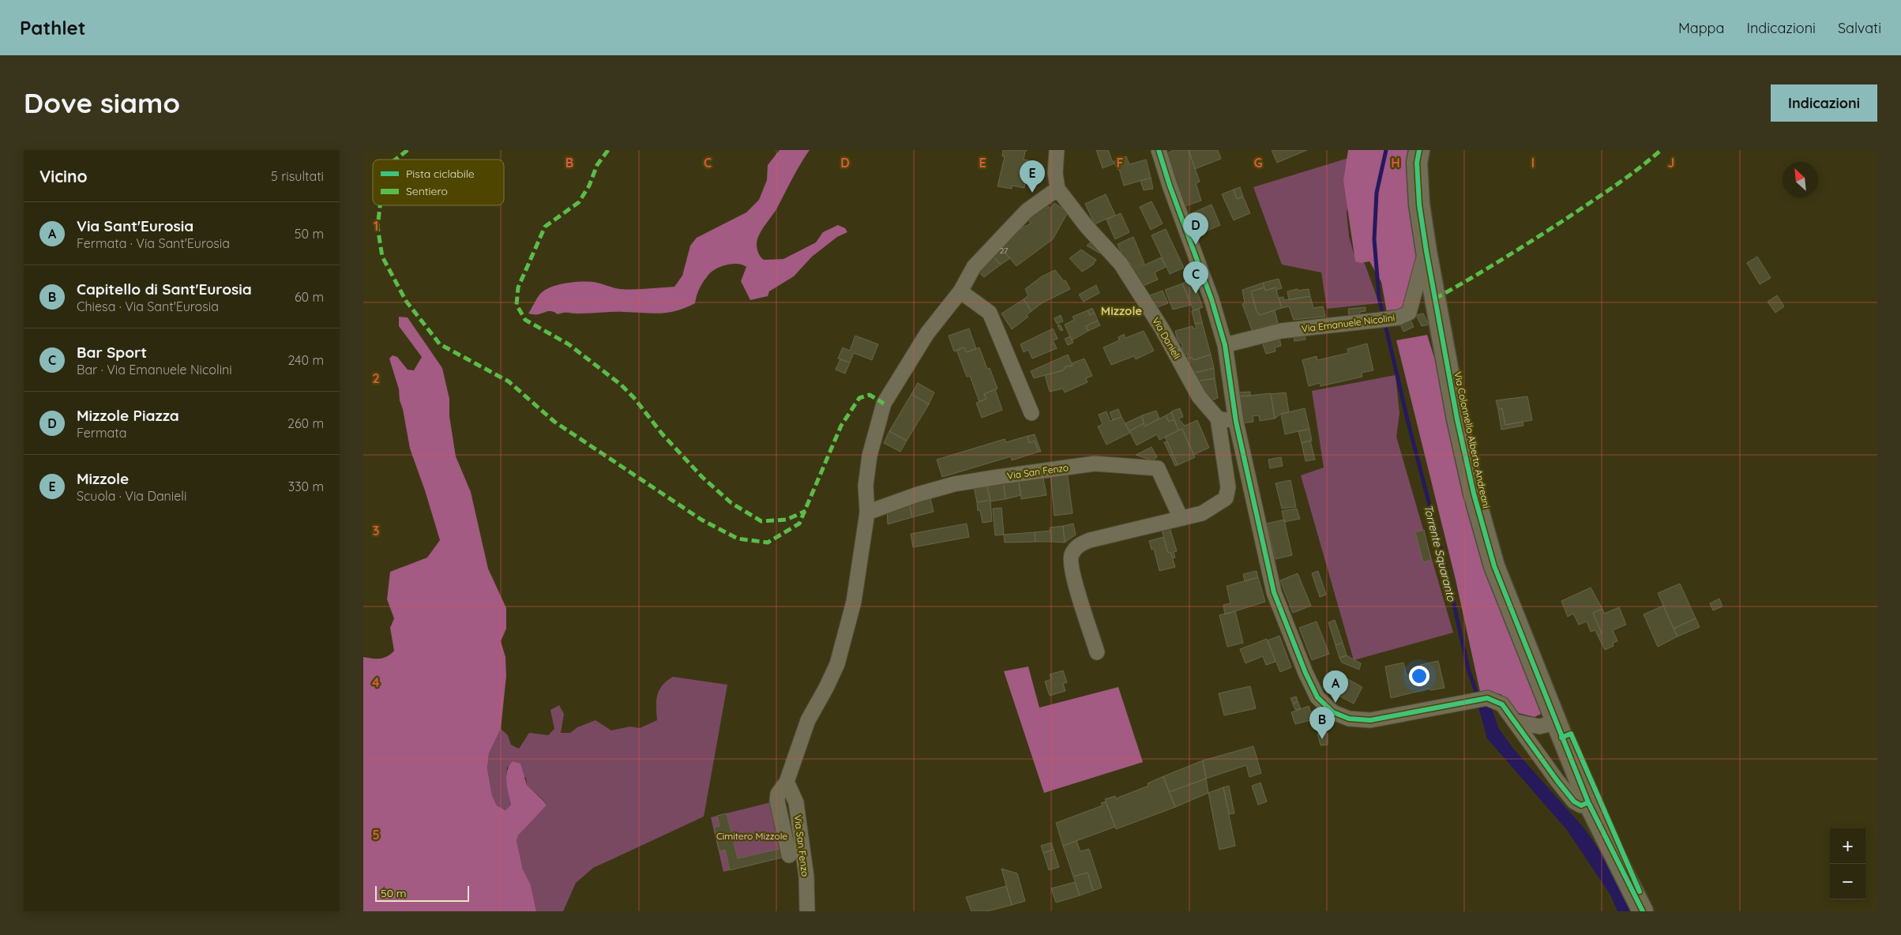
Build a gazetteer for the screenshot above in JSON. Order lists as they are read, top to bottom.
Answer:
{
  "streets": {
    "street": [
      "Via Emanuele Nicolini",
      "Via Danieli",
      "Via Colonnello Alberto Andreani",
      "Via San Fenzo"
    ]
  },
  "crossings": [
    ["Via Emanuele Nicolini", "Via Colonnello Alberto Andreani"]
  ],
  "districts": ["Mizzole"],
  "water": ["Torrente Squaranto"],
  "parks": ["Cimitero Mizzole"],
  "house_numbers": ["27"],
  "legend": ["Pista ciclabile", "Sentiero"],
  "scale_bar": "50 m",
  "north": "top left",
  "page": {
    "header": "Pathlet",
    "nav": ["Mappa", "Indicazioni", "Salvati"],
    "buttons": "Indicazioni",
    "title": "Dove siamo",
    "heading": ["Vicino", "5 risultati"],
    "pins": [
      "E",
      "D",
      "C",
      "A",
      "B"
    ],
    "list": [
      {
        "mark": "A",
        "name": "Via Sant'Eurosia",
        "note": "Fermata · Via Sant'Eurosia",
        "value": "50 m"
      },
      {
        "mark": "B",
        "name": "Capitello di Sant'Eurosia",
        "note": "Chiesa · Via Sant'Eurosia",
        "value": "60 m"
      },
      {
        "mark": "C",
        "name": "Bar Sport",
        "note": "Bar · Via Emanuele Nicolini",
        "value": "240 m"
      },
      {
        "mark": "D",
        "name": "Mizzole Piazza",
        "note": "Fermata",
        "value": "260 m"
      },
      {
        "mark": "E",
        "name": "Mizzole",
        "note": "Scuola · Via Danieli",
        "value": "330 m"
      }
    ],
    "map_buttons": ["+", "−"],
    "scale": "50 m"
  },
  "grid": {
    "columns": [
      "B",
      "C",
      "D",
      "E",
      "F",
      "G",
      "H",
      "I",
      "J"
    ],
    "rows": [
      "1",
      "2",
      "3",
      "4",
      "5"
    ]
  }
}
